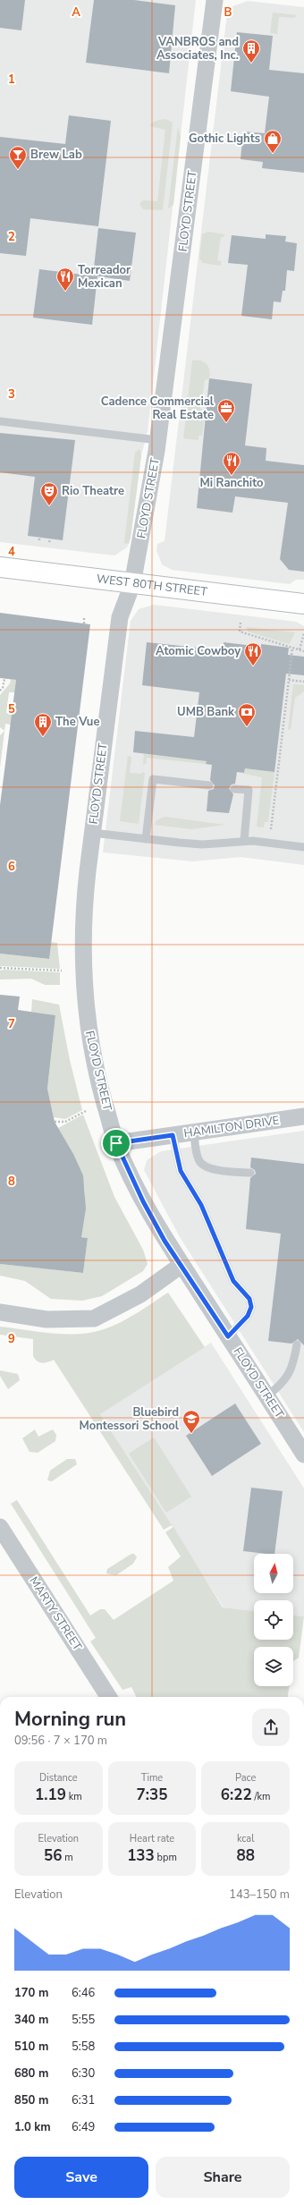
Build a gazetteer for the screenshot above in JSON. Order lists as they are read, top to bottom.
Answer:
{
  "streets": {
    "street": [
      "FLOYD STREET",
      "WEST 80TH STREET",
      "HAMILTON DRIVE",
      "MARTY STREET"
    ]
  },
  "crossings": [
    ["FLOYD STREET", "WEST 80TH STREET"],
    ["FLOYD STREET", "HAMILTON DRIVE"]
  ],
  "places": {
    "building": ["VANBROS and Associates, Inc.", "The Vue"],
    "shop": ["Gothic Lights"],
    "bar": ["Brew Lab"],
    "restaurant": ["Torreador Mexican", "Mi Ranchito", "Atomic Cowboy"],
    "office": ["Cadence Commercial Real Estate"],
    "theatre": ["Rio Theatre"],
    "bank": ["UMB Bank"],
    "school or university": ["Bluebird Montessori School"]
  },
  "north": "top",
  "page": {
    "heading": ["Morning run", "09:56 · 7 × 170 m"],
    "stats": [
      ["Distance", "1.19 km"],
      ["Time", "7:35"],
      ["Pace", "6:22 /km"],
      ["Elevation", "56 m"],
      ["Heart rate", "133 bpm"],
      ["kcal", "88"]
    ],
    "chart": ["Elevation", "143–150 m"],
    "list": [
      {
        "name": "170 m",
        "note": "6:46"
      },
      {
        "name": "340 m",
        "note": "5:55"
      },
      {
        "name": "510 m",
        "note": "5:58"
      },
      {
        "name": "680 m",
        "note": "6:30"
      },
      {
        "name": "850 m",
        "note": "6:31"
      },
      {
        "name": "1.0 km",
        "note": "6:49"
      }
    ],
    "buttons": ["Save", "Share"]
  },
  "grid": {
    "columns": ["A", "B"],
    "rows": [
      "1",
      "2",
      "3",
      "4",
      "5",
      "6",
      "7",
      "8",
      "9"
    ]
  }
}
